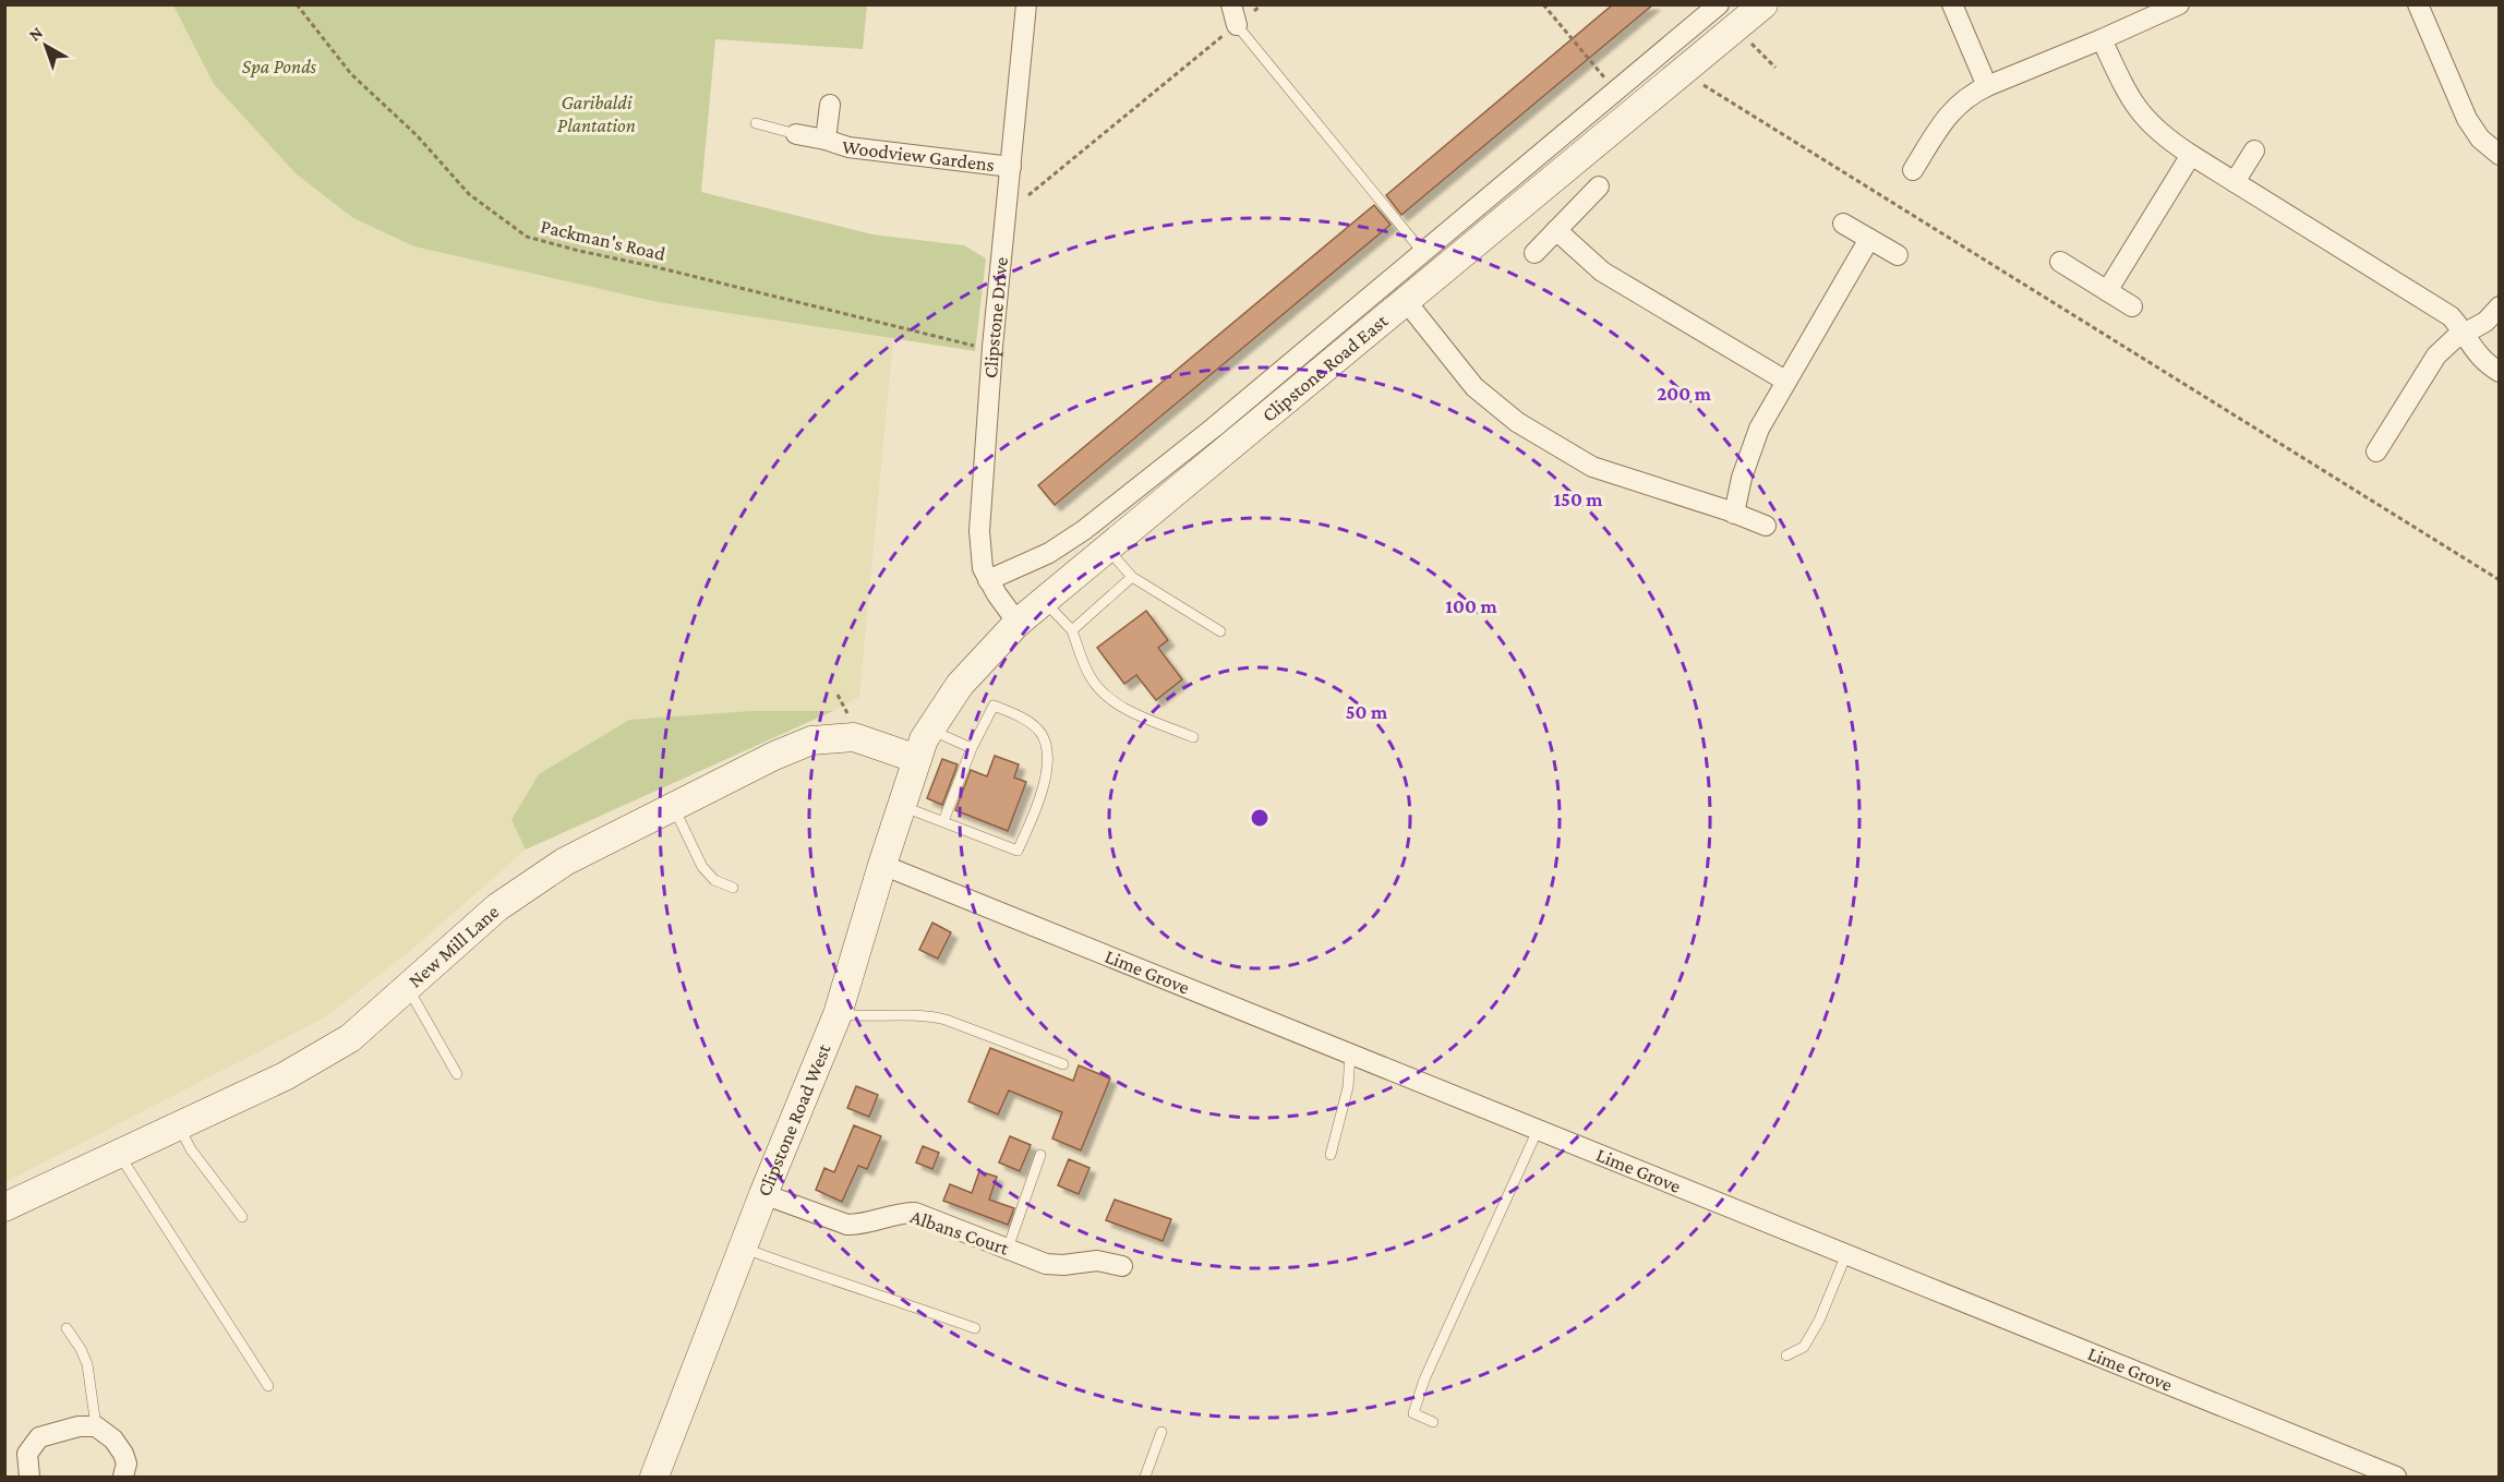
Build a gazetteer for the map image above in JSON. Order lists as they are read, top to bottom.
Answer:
{
  "streets": {
    "main road": ["Clipstone Road East", "New Mill Lane", "Clipstone Road West"],
    "street": [
      "Woodview Gardens",
      "Clipstone Drive",
      "Lime Grove",
      "Albans Court"
    ],
    "path": ["Packman's Road"]
  },
  "crossings": [
    ["Woodview Gardens", "Clipstone Drive"],
    ["Packman's Road", "Clipstone Drive"],
    ["Clipstone Drive", "Clipstone Road East"],
    ["Clipstone Road East", "New Mill Lane"],
    ["Clipstone Road East", "Clipstone Road West"],
    ["New Mill Lane", "Clipstone Road West"],
    ["Lime Grove", "Clipstone Road West"],
    ["Clipstone Road West", "Albans Court"]
  ],
  "parks": ["Spa Ponds", "Garibaldi Plantation"],
  "north": "top left",
  "rings": [
    "200 m",
    "150 m",
    "100 m",
    "50 m"
  ]
}
